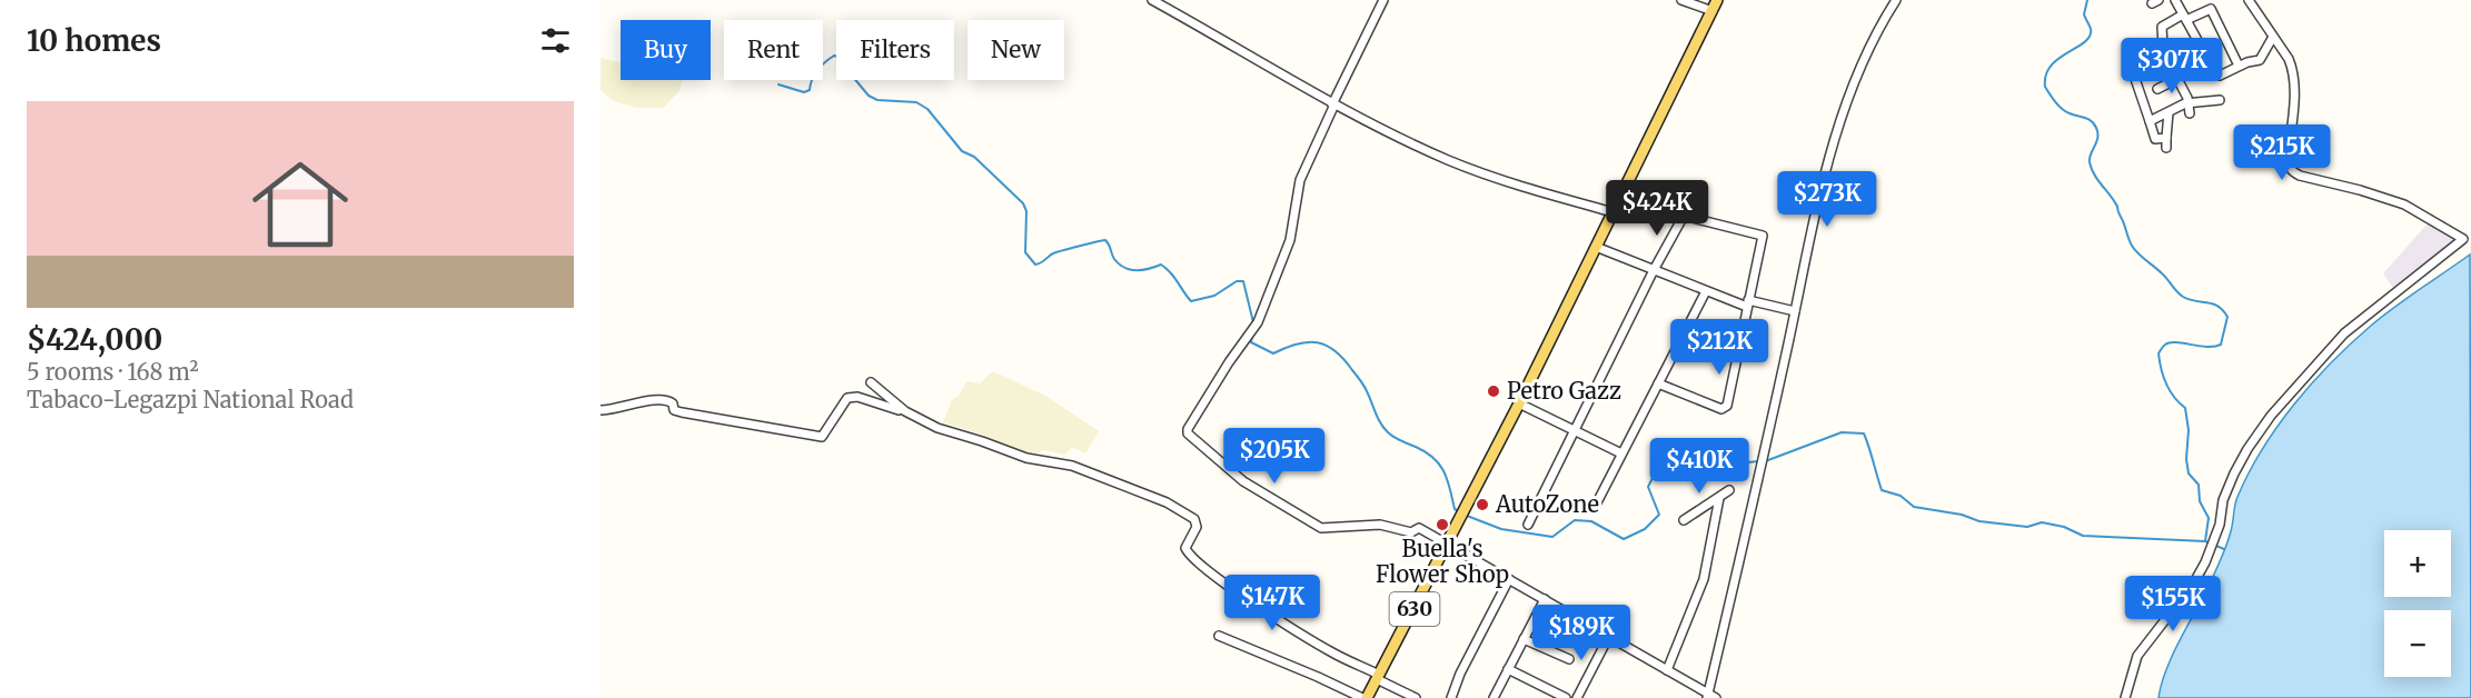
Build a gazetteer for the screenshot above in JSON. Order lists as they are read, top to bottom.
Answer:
{
  "streets": {
    "main road": ["630"]
  },
  "places": ["Petro Gazz", "AutoZone", "Buella's Flower Shop"],
  "page": {
    "heading": "10 homes",
    "chip": [
      "Buy",
      "Rent",
      "Filters",
      "New"
    ],
    "price": [
      "$307K",
      "$215K",
      "$273K",
      "$424K",
      "$212K",
      "$205K",
      "$410K",
      "$147K",
      "$155K",
      "$189K"
    ],
    "list": [
      {
        "name": "$424,000",
        "note": "5 rooms · 168 m² · Tabaco-Legazpi National Road"
      }
    ],
    "map_buttons": ["+", "−"]
  }
}
